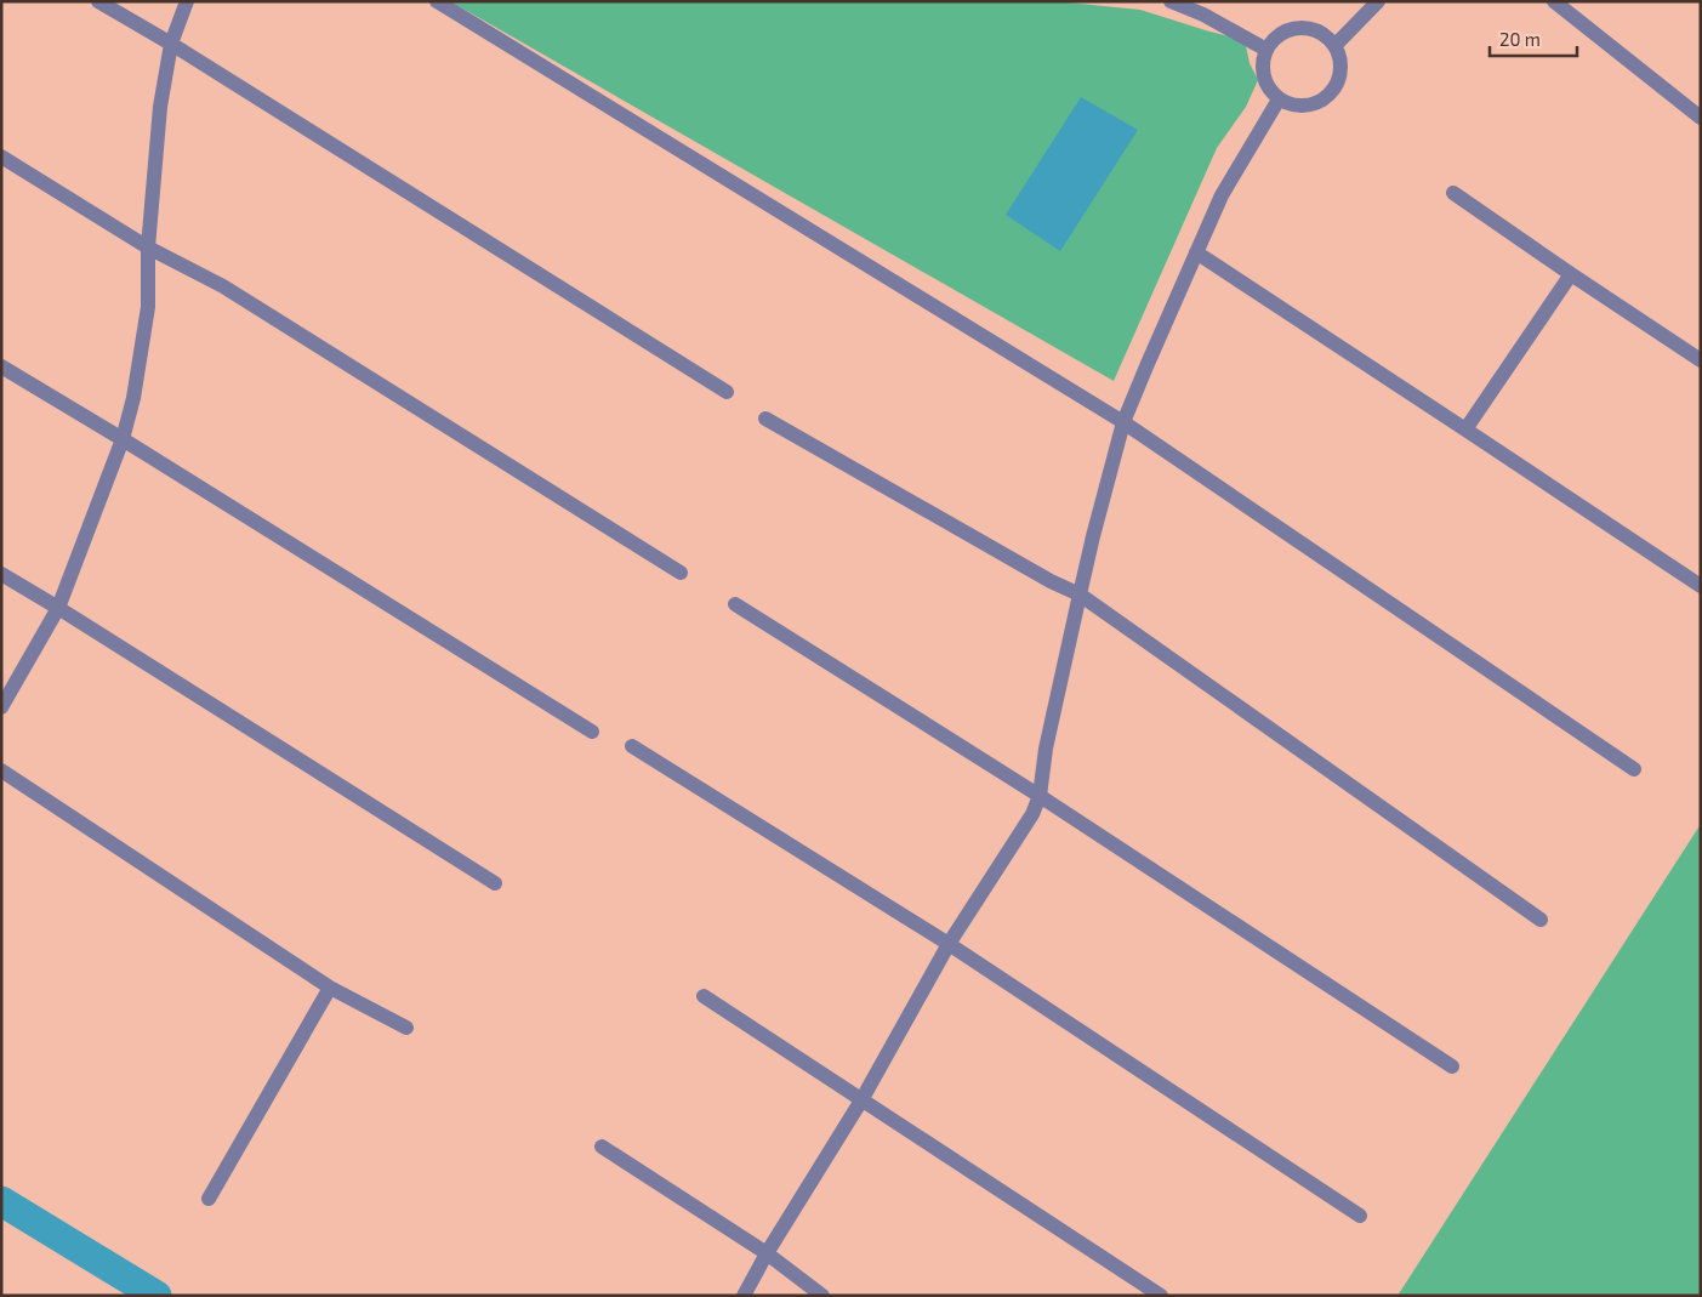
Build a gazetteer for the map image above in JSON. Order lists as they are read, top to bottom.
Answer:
{
  "scale_bar": "20 m"
}
